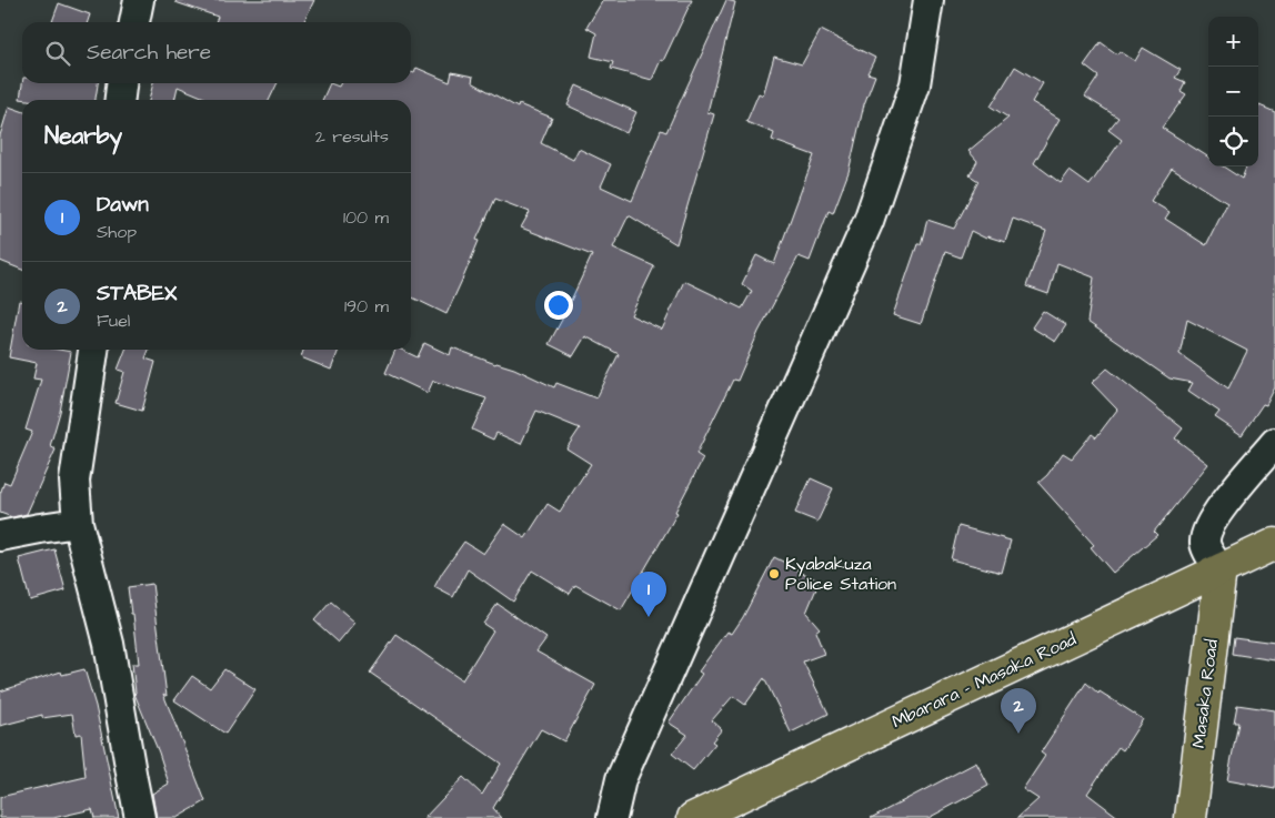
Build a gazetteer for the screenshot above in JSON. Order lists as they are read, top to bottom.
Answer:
{
  "streets": {
    "main road": ["Mbarara - Masaka Road", "Masaka Road"]
  },
  "crossings": [
    ["Mbarara - Masaka Road", "Masaka Road"]
  ],
  "places": ["Kyabakuza Police Station"],
  "page": {
    "map_buttons": ["+", "−"],
    "search": "Search here",
    "heading": ["Nearby", "2 results"],
    "list": [
      {
        "mark": "1",
        "name": "Dawn",
        "note": "Shop",
        "value": "100 m"
      },
      {
        "mark": "2",
        "name": "STABEX",
        "note": "Fuel",
        "value": "190 m"
      }
    ],
    "pins": ["1", "2"]
  }
}
